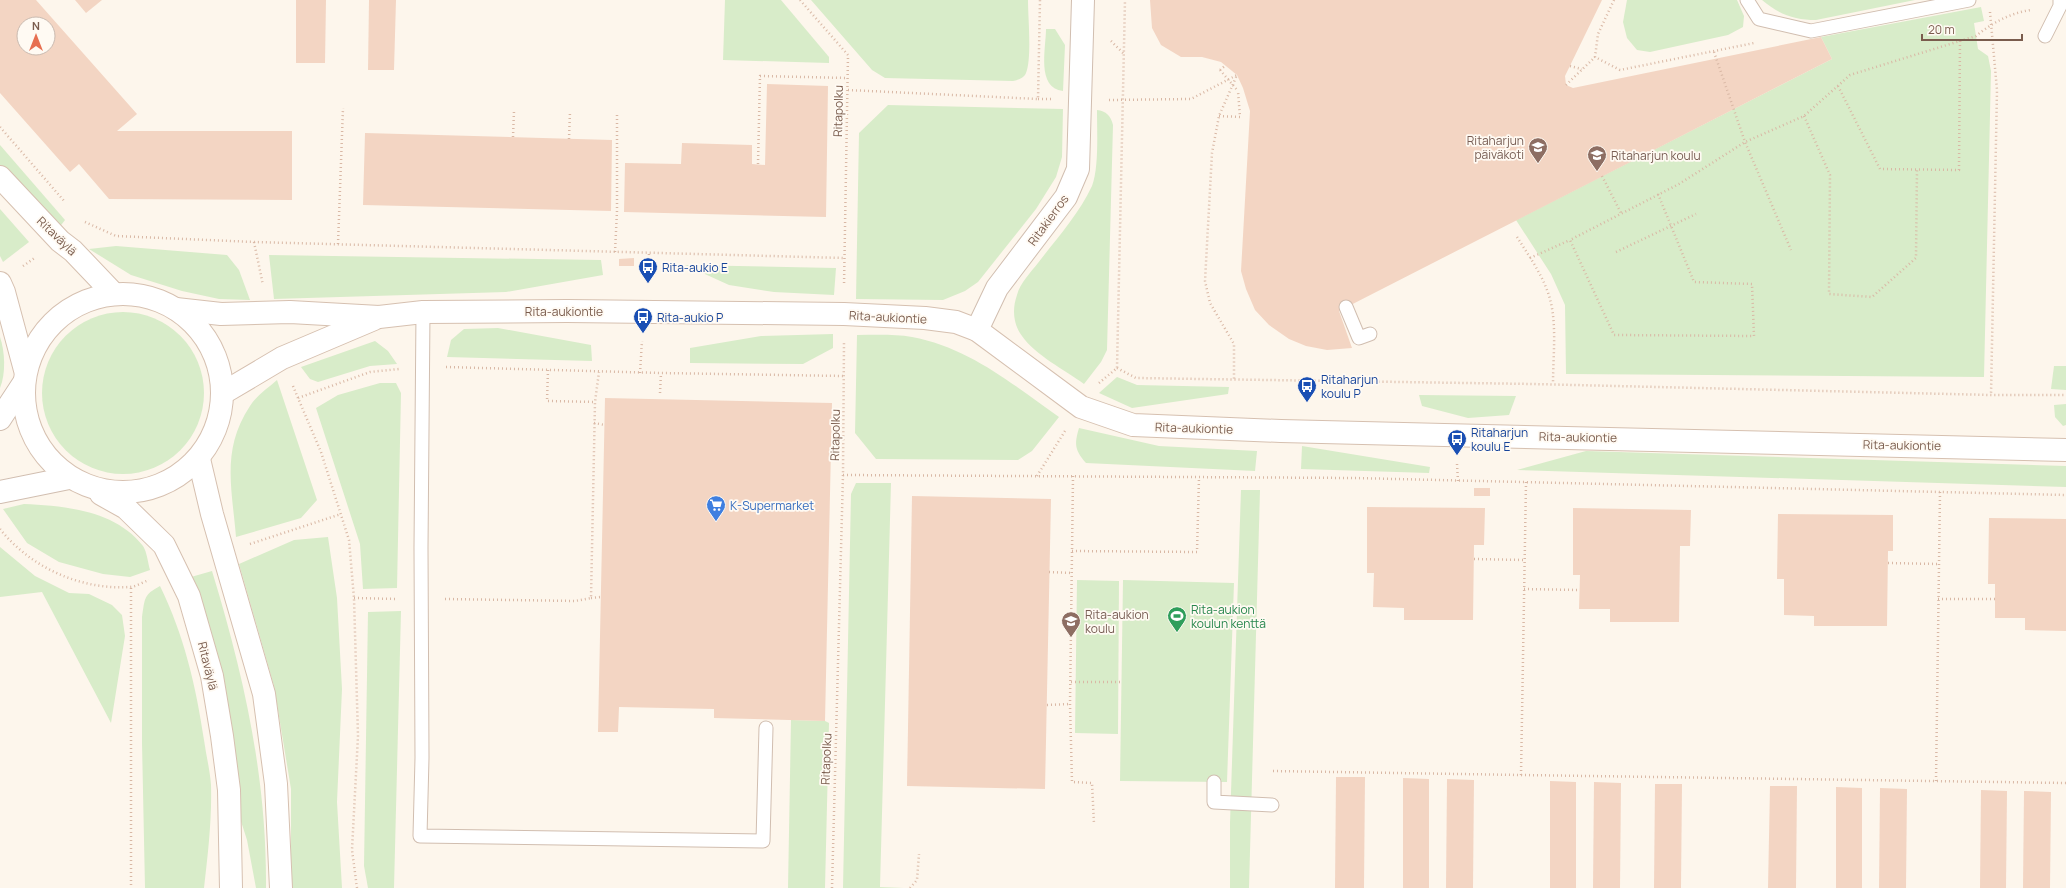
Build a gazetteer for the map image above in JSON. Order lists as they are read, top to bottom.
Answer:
{
  "streets": {
    "street": ["Ritakierros", "Ritaväylä", "Rita-aukiontie"],
    "path": ["Ritapolku"]
  },
  "crossings": [
    ["Ritapolku", "Rita-aukiontie"],
    ["Ritakierros", "Rita-aukiontie"]
  ],
  "places": {
    "school or university": ["Ritaharjun päiväkoti", "Ritaharjun koulu", "Rita-aukion koulu"],
    "bus stop": [
      "Rita-aukio E",
      "Rita-aukio P",
      "Ritaharjun koulu P",
      "Ritaharjun koulu E"
    ],
    "supermarket": ["K-Supermarket"],
    "sports": ["Rita-aukion koulun kenttä"]
  },
  "scale_bar": "20 m",
  "north": "top"
}
